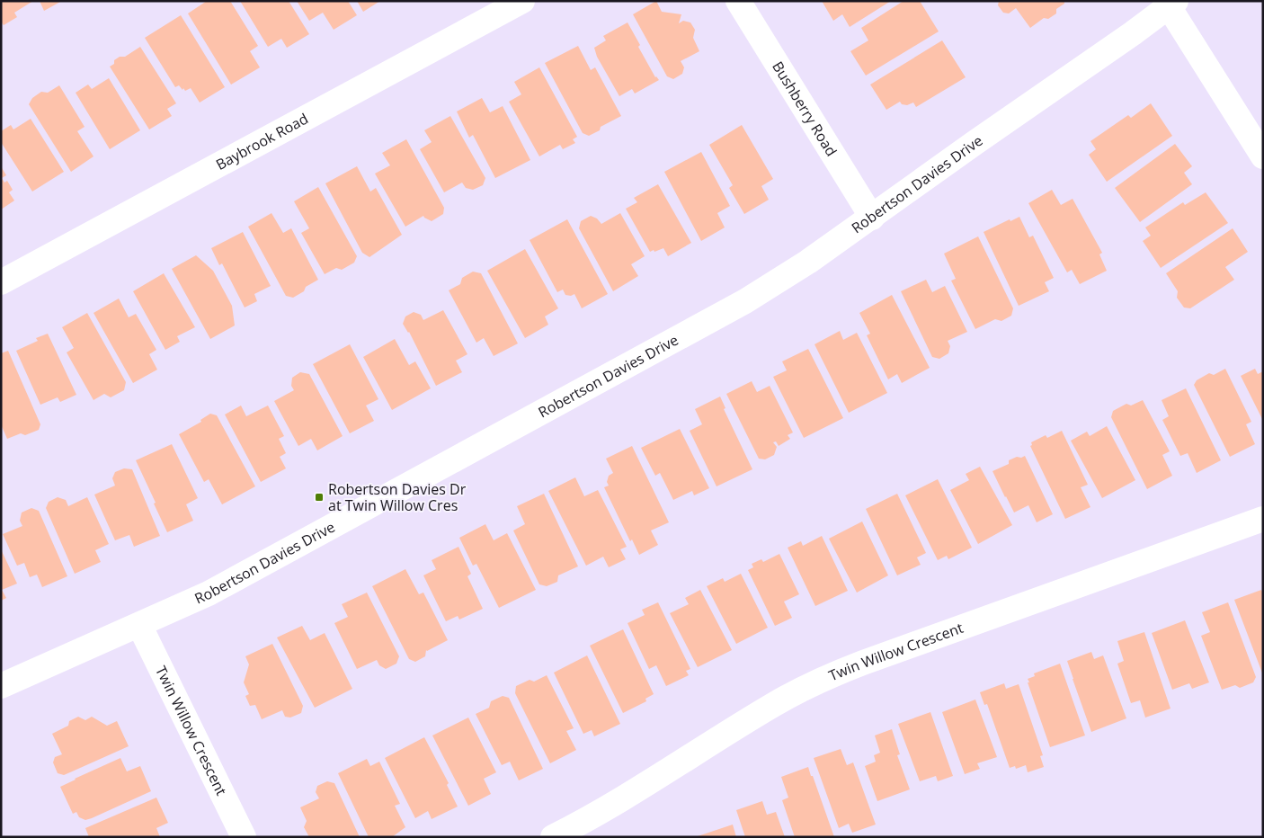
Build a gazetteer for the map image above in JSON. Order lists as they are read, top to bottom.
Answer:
{
  "streets": {
    "street": [
      "Bushberry Road",
      "Baybrook Road",
      "Robertson Davies Drive",
      "Twin Willow Crescent"
    ]
  },
  "crossings": [
    ["Bushberry Road", "Robertson Davies Drive"],
    ["Robertson Davies Drive", "Twin Willow Crescent"]
  ],
  "places": {
    "transit": ["Robertson Davies Dr at Twin Willow Cres"]
  }
}
